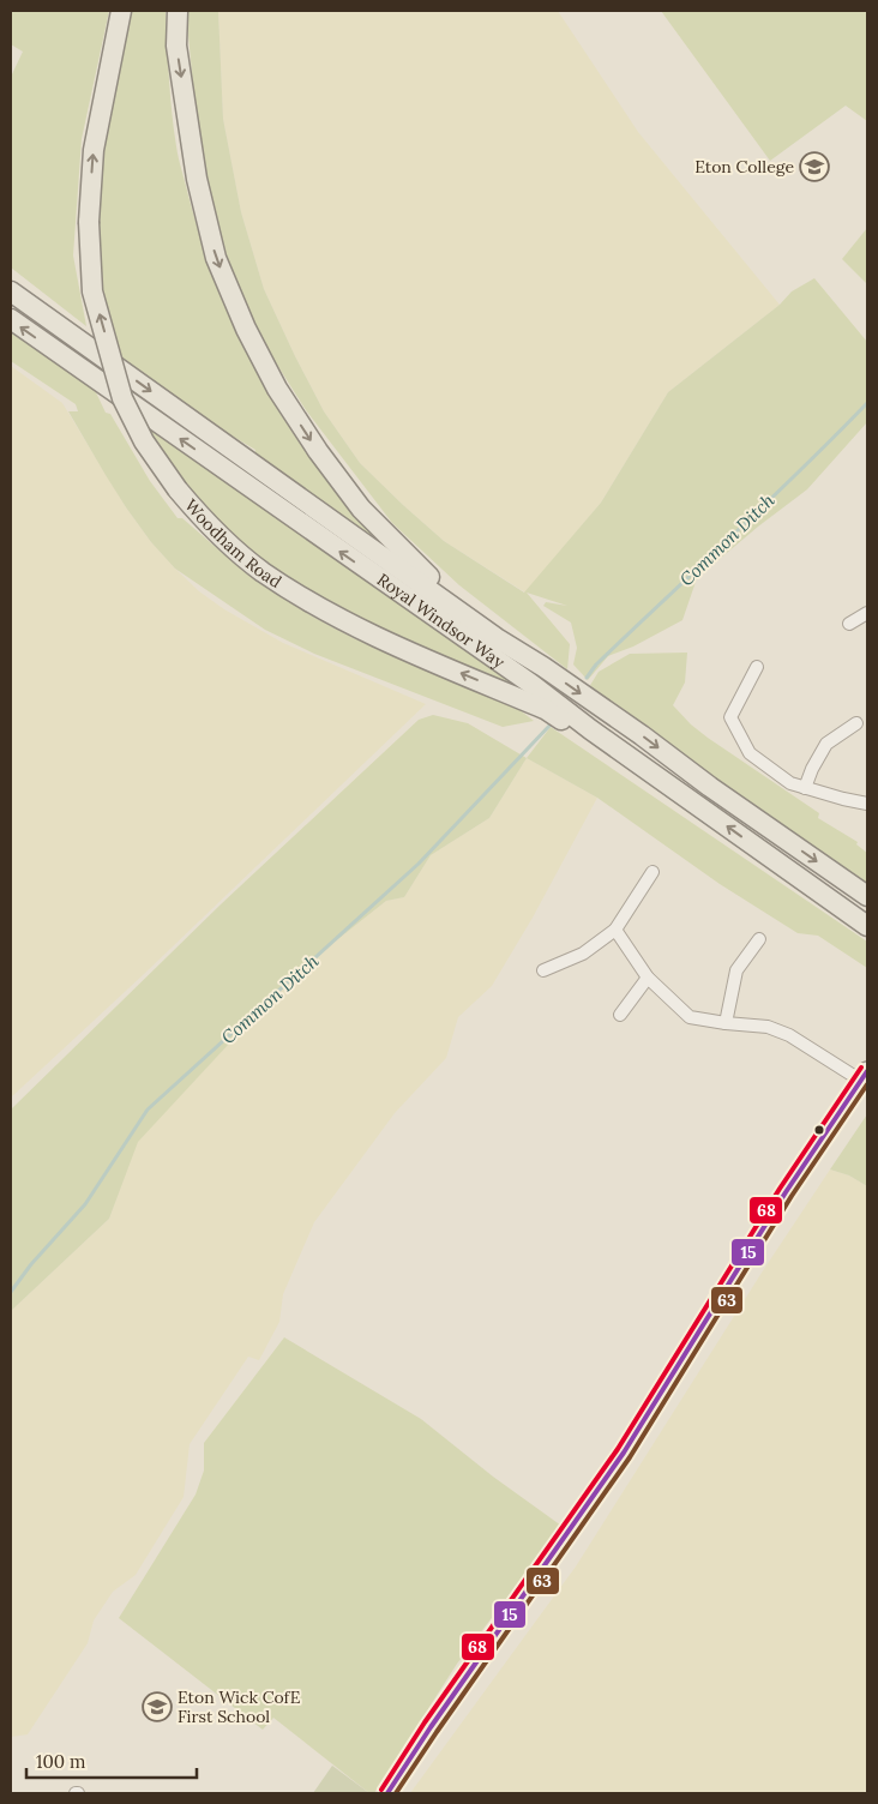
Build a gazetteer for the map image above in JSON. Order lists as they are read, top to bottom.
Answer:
{
  "streets": {
    "main road": ["Woodham Road", "Royal Windsor Way"]
  },
  "crossings": [
    ["Woodham Road", "Royal Windsor Way"]
  ],
  "water": ["Common Ditch"],
  "places": {
    "school or university": ["Eton College", "Eton Wick CofE First School"]
  },
  "lines": ["transit line 68", "transit line 15", "transit line 63"],
  "scale_bar": "100 m"
}
